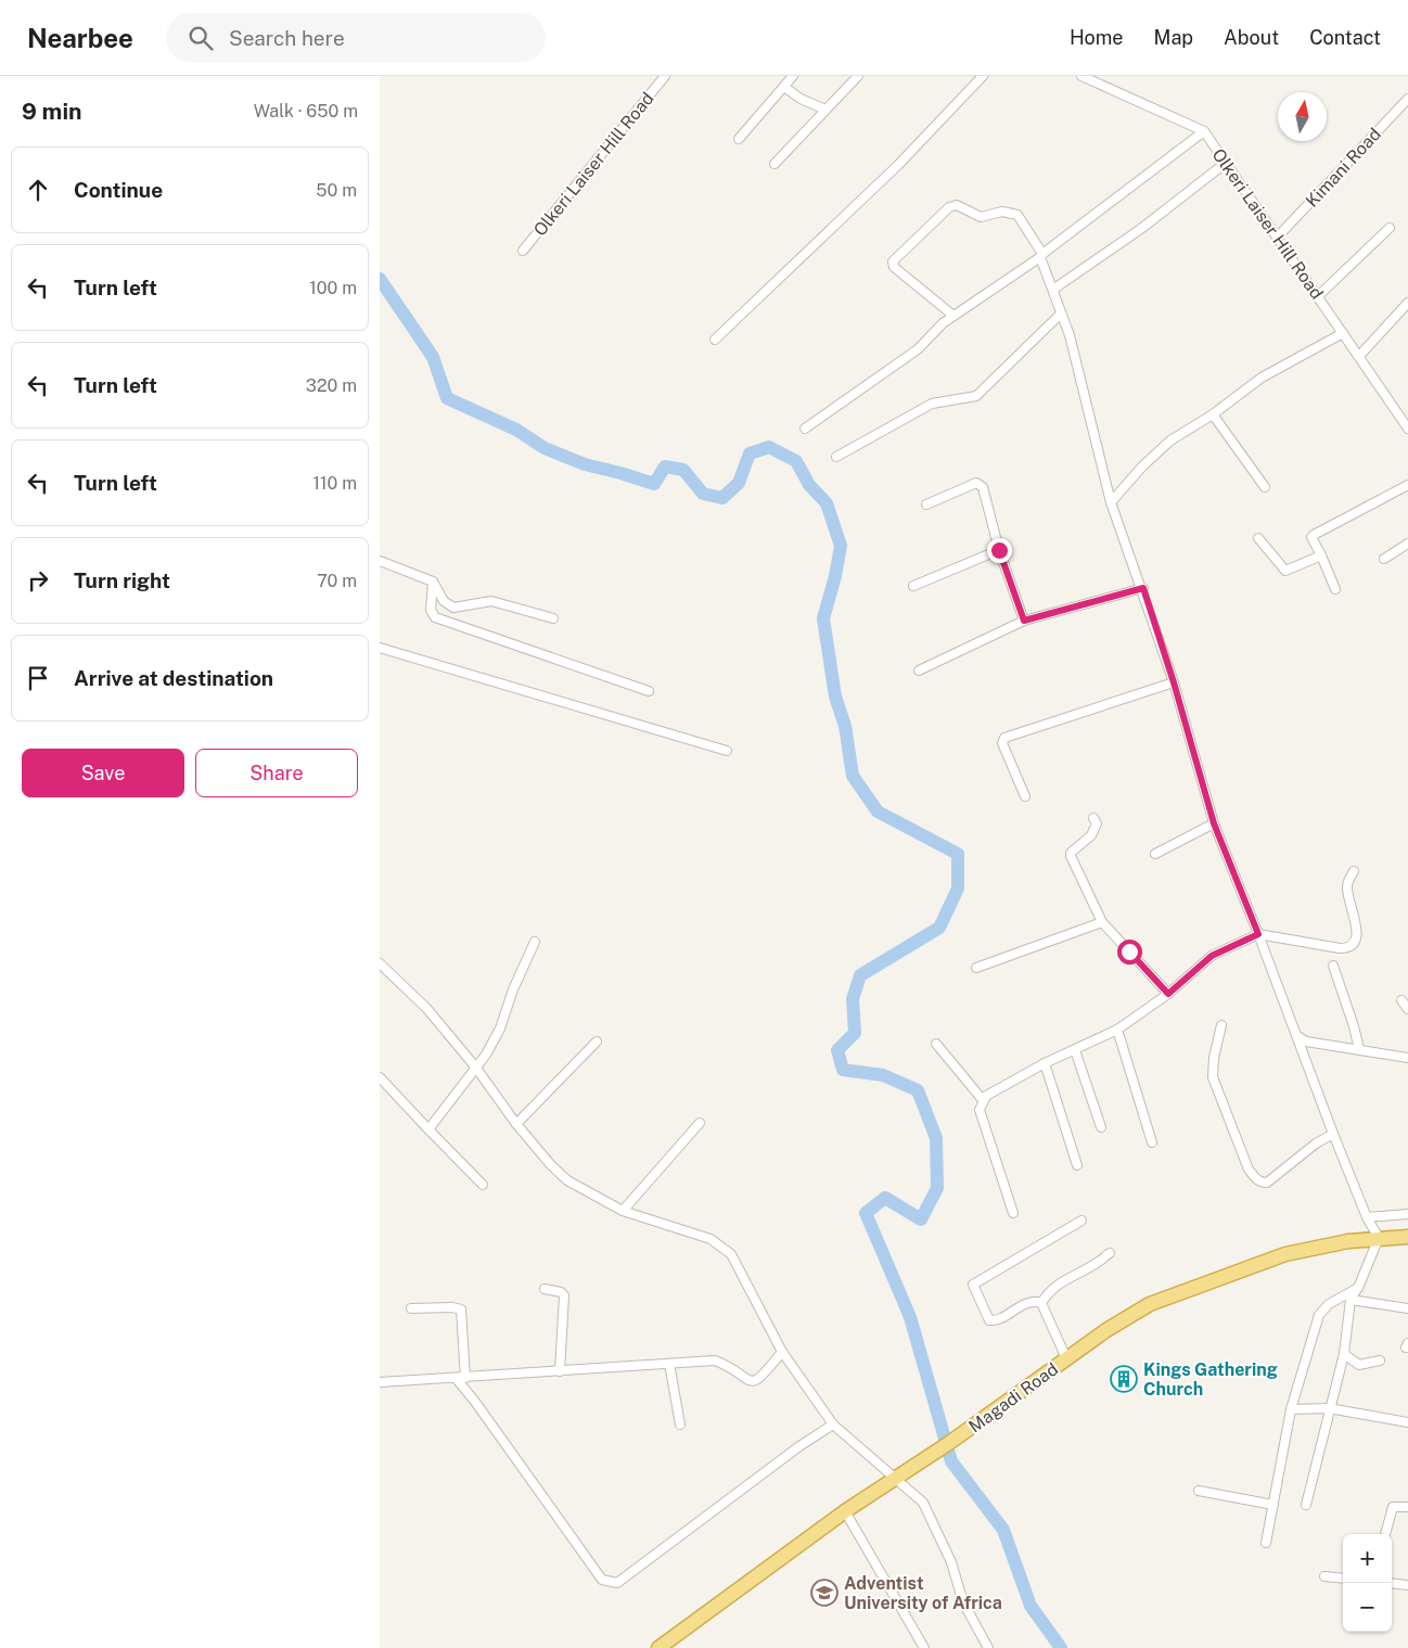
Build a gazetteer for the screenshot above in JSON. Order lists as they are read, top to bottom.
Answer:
{
  "streets": {
    "highway": ["Magadi Road"],
    "street": ["Olkeri Laiser Hill Road", "Kimani Road"]
  },
  "crossings": [
    ["Olkeri Laiser Hill Road", "Kimani Road"]
  ],
  "places": {
    "building": ["Kings Gathering Church"],
    "school or university": ["Adventist University of Africa"]
  },
  "north": "top",
  "page": {
    "header": "Nearbee",
    "search": "Search here",
    "nav": [
      "Home",
      "Map",
      "About",
      "Contact"
    ],
    "heading": ["9 min", "Walk · 650 m"],
    "list": [
      ["Continue", "50 m"],
      ["Turn left", "100 m"],
      ["Turn left", "320 m"],
      ["Turn left", "110 m"],
      ["Turn right", "70 m"],
      "Arrive at destination"
    ],
    "buttons": ["Save", "Share"],
    "map_buttons": ["+", "−"]
  }
}
